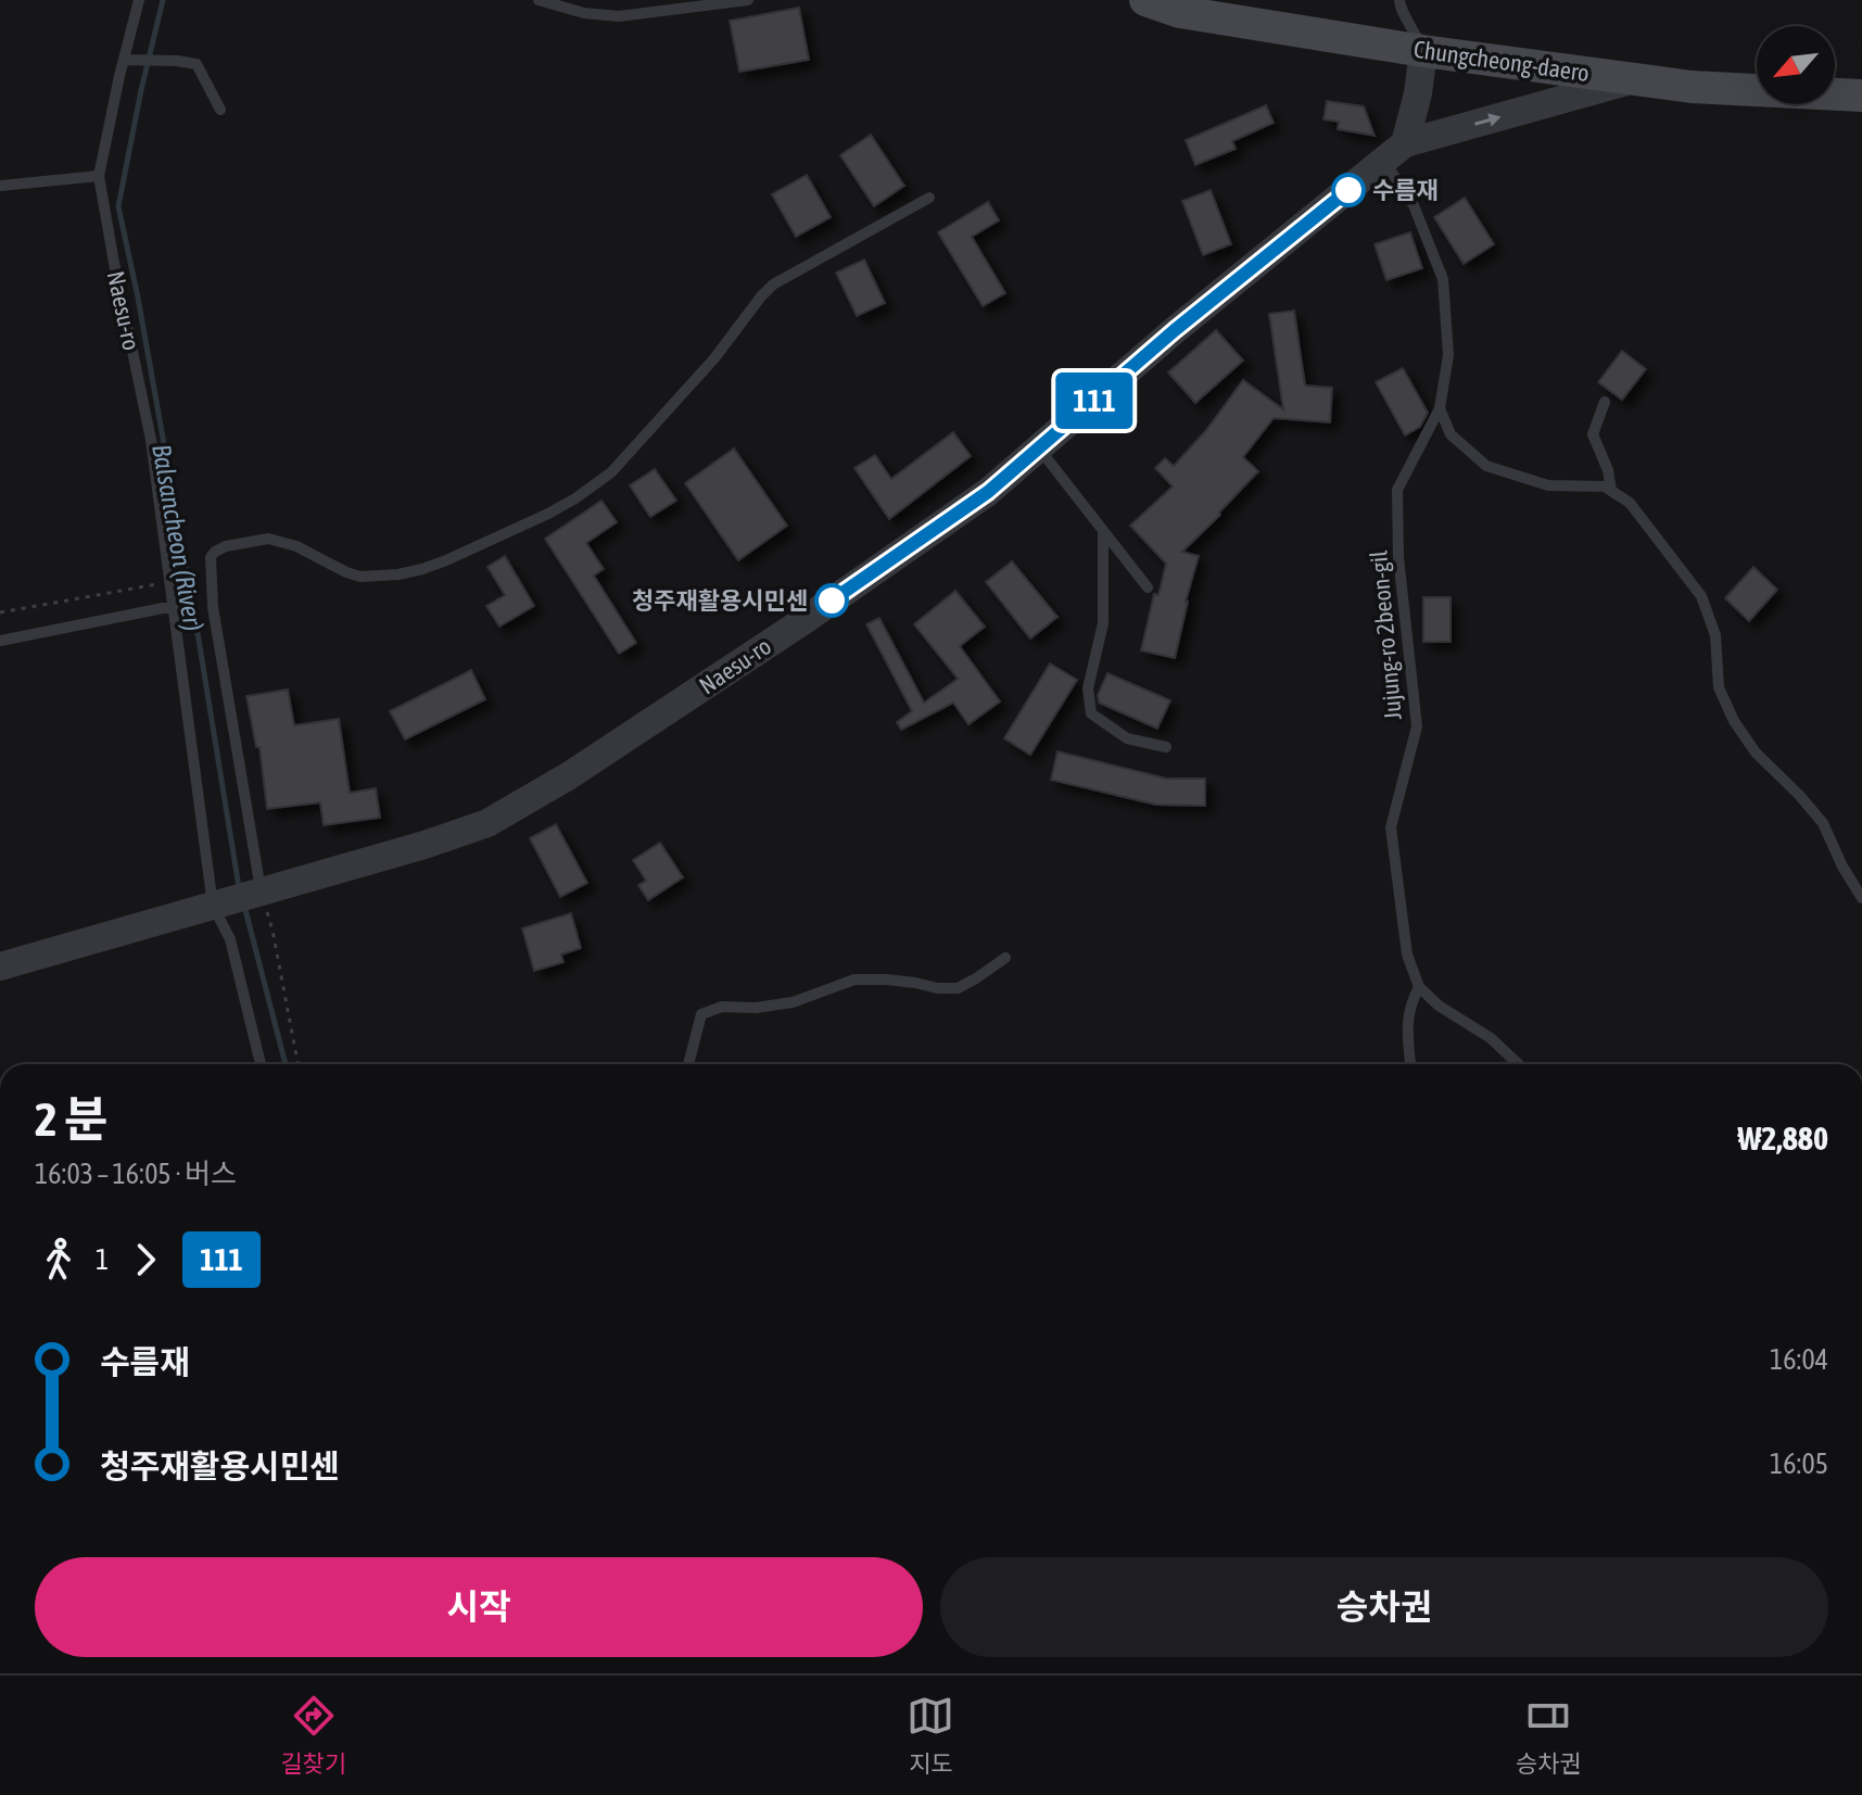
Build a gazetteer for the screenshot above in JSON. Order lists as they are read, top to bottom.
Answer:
{
  "streets": {
    "main road": ["Chungcheong-daero"],
    "street": ["Naesu-ro"],
    "lane": ["Jujung-ro 2beon-gil"]
  },
  "crossings": [
    ["Naesu-ro", "Jujung-ro 2beon-gil"]
  ],
  "water": ["Balsancheon (River)"],
  "places": ["수름재", "청주재활용시민센"],
  "lines": ["bus line 111"],
  "north": "bottom left",
  "page": {
    "on_map": "111",
    "heading": ["2 분", "16:03 – 16:05 · 버스", "₩2,880"],
    "legs": ["1", "111"],
    "list": [
      {
        "name": "수름재",
        "value": "16:04"
      },
      {
        "name": "청주재활용시민센",
        "value": "16:05"
      }
    ],
    "buttons": ["시작", "승차권"],
    "tabs": ["길찾기", "지도", "승차권"]
  }
}
